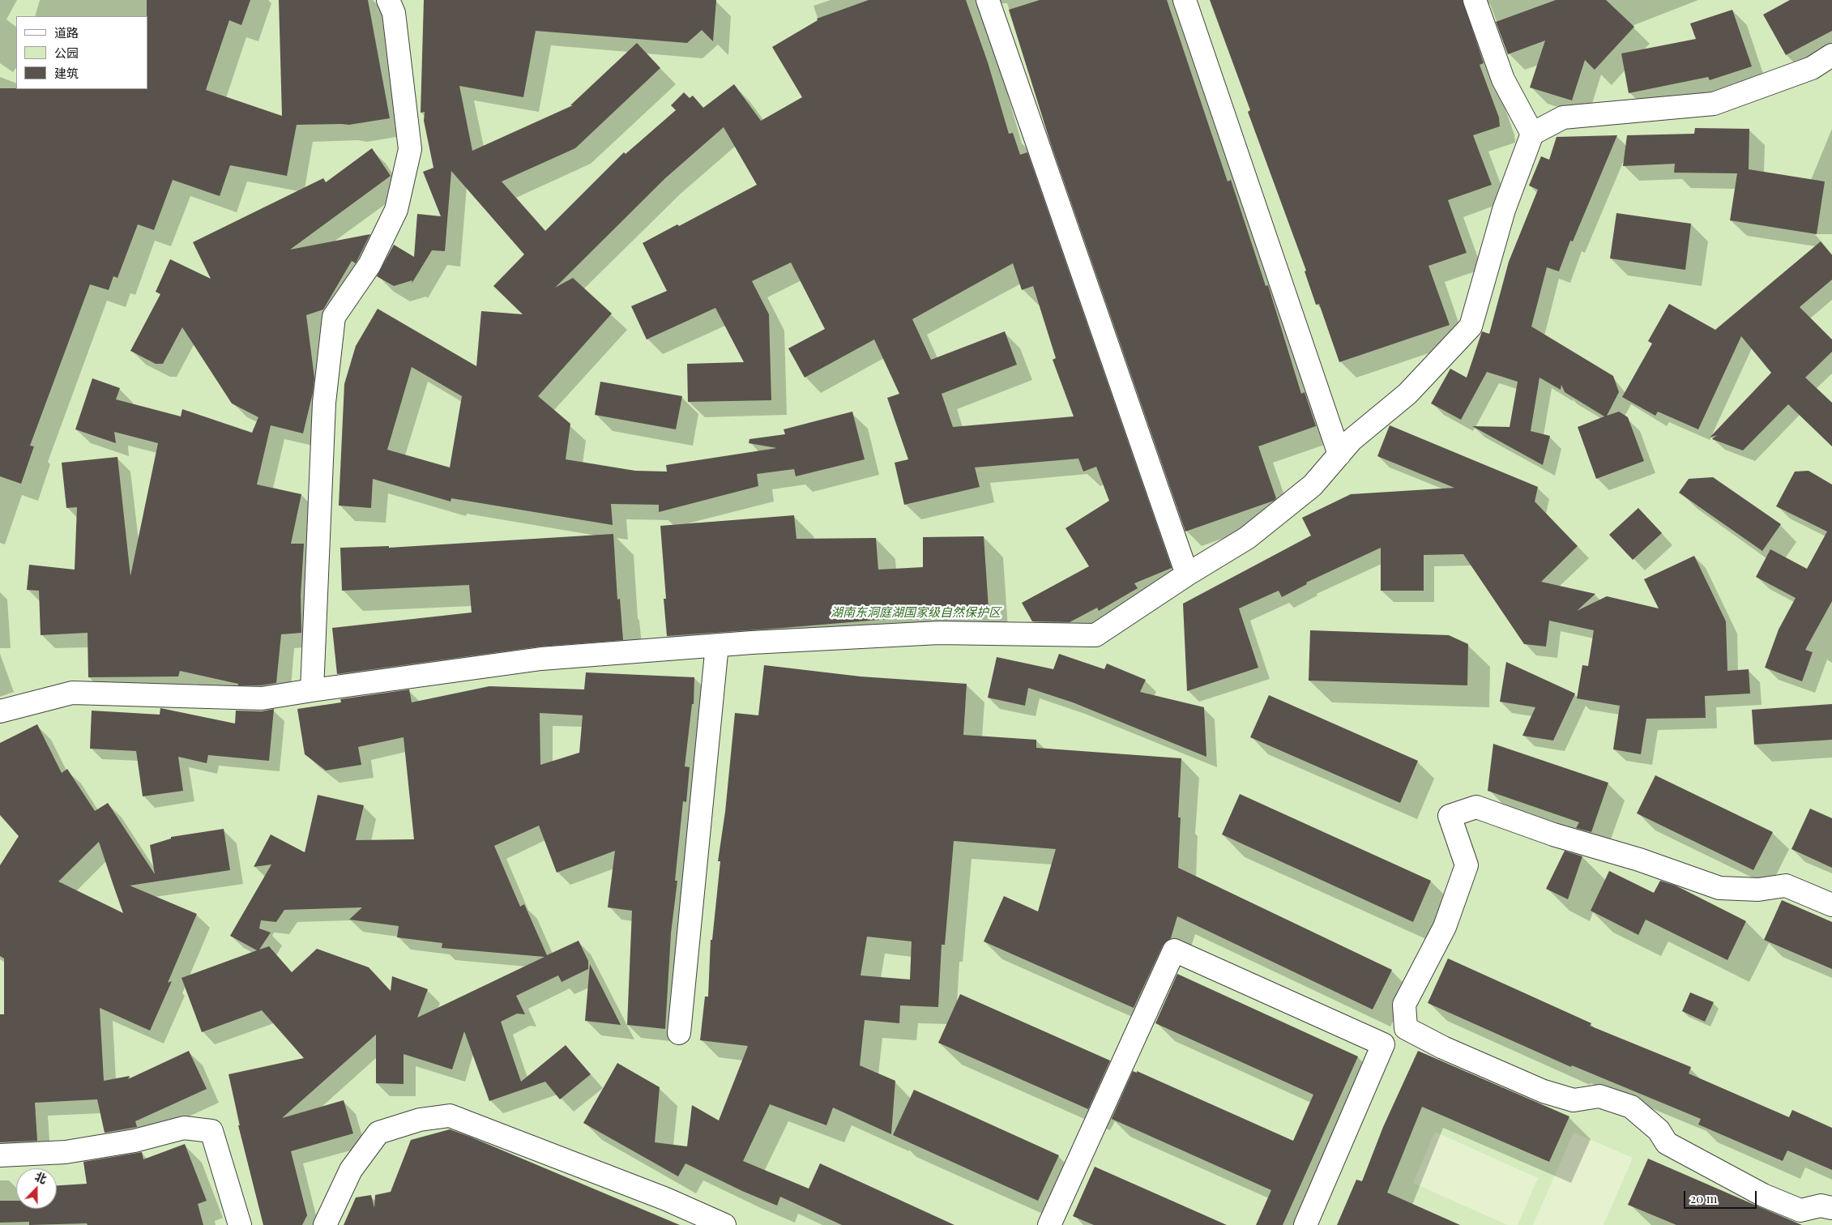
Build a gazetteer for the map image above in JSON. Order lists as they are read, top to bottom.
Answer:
{
  "parks": ["湖南东洞庭湖国家级自然保护区"],
  "legend": ["道路", "公园", "建筑"],
  "scale_bar": "20 m",
  "north": "top"
}
